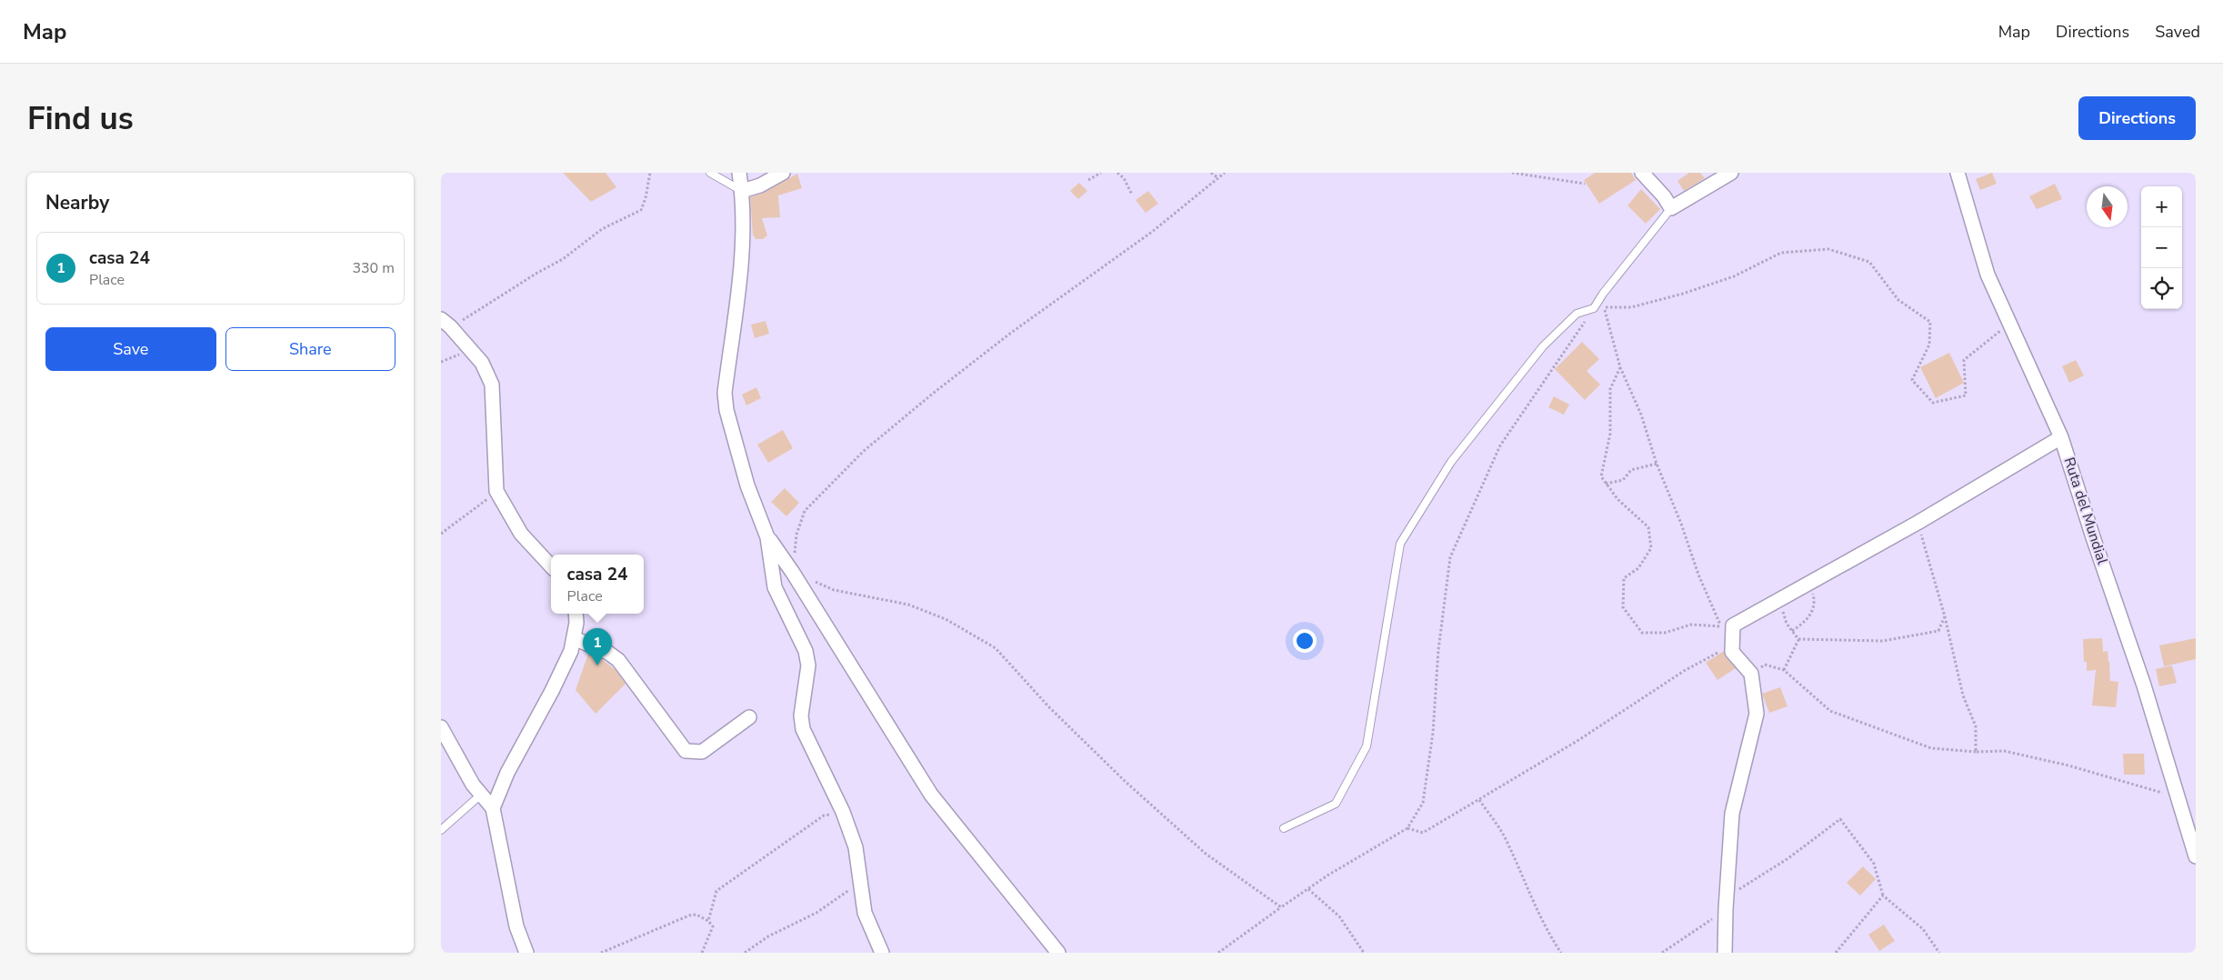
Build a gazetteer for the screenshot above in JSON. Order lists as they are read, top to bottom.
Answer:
{
  "streets": {
    "street": ["Ruta del Mundial"]
  },
  "north": "bottom",
  "page": {
    "header": "Map",
    "nav": ["Map", "Directions", "Saved"],
    "buttons": [
      "Directions",
      ["Save", "Share"]
    ],
    "title": "Find us",
    "heading": "Nearby",
    "map_buttons": ["+", "−"],
    "list": [
      {
        "mark": "1",
        "name": "casa 24",
        "note": "Place",
        "value": "330 m"
      }
    ],
    "popup": ["casa 24", "Place"],
    "pins": "1"
  }
}
